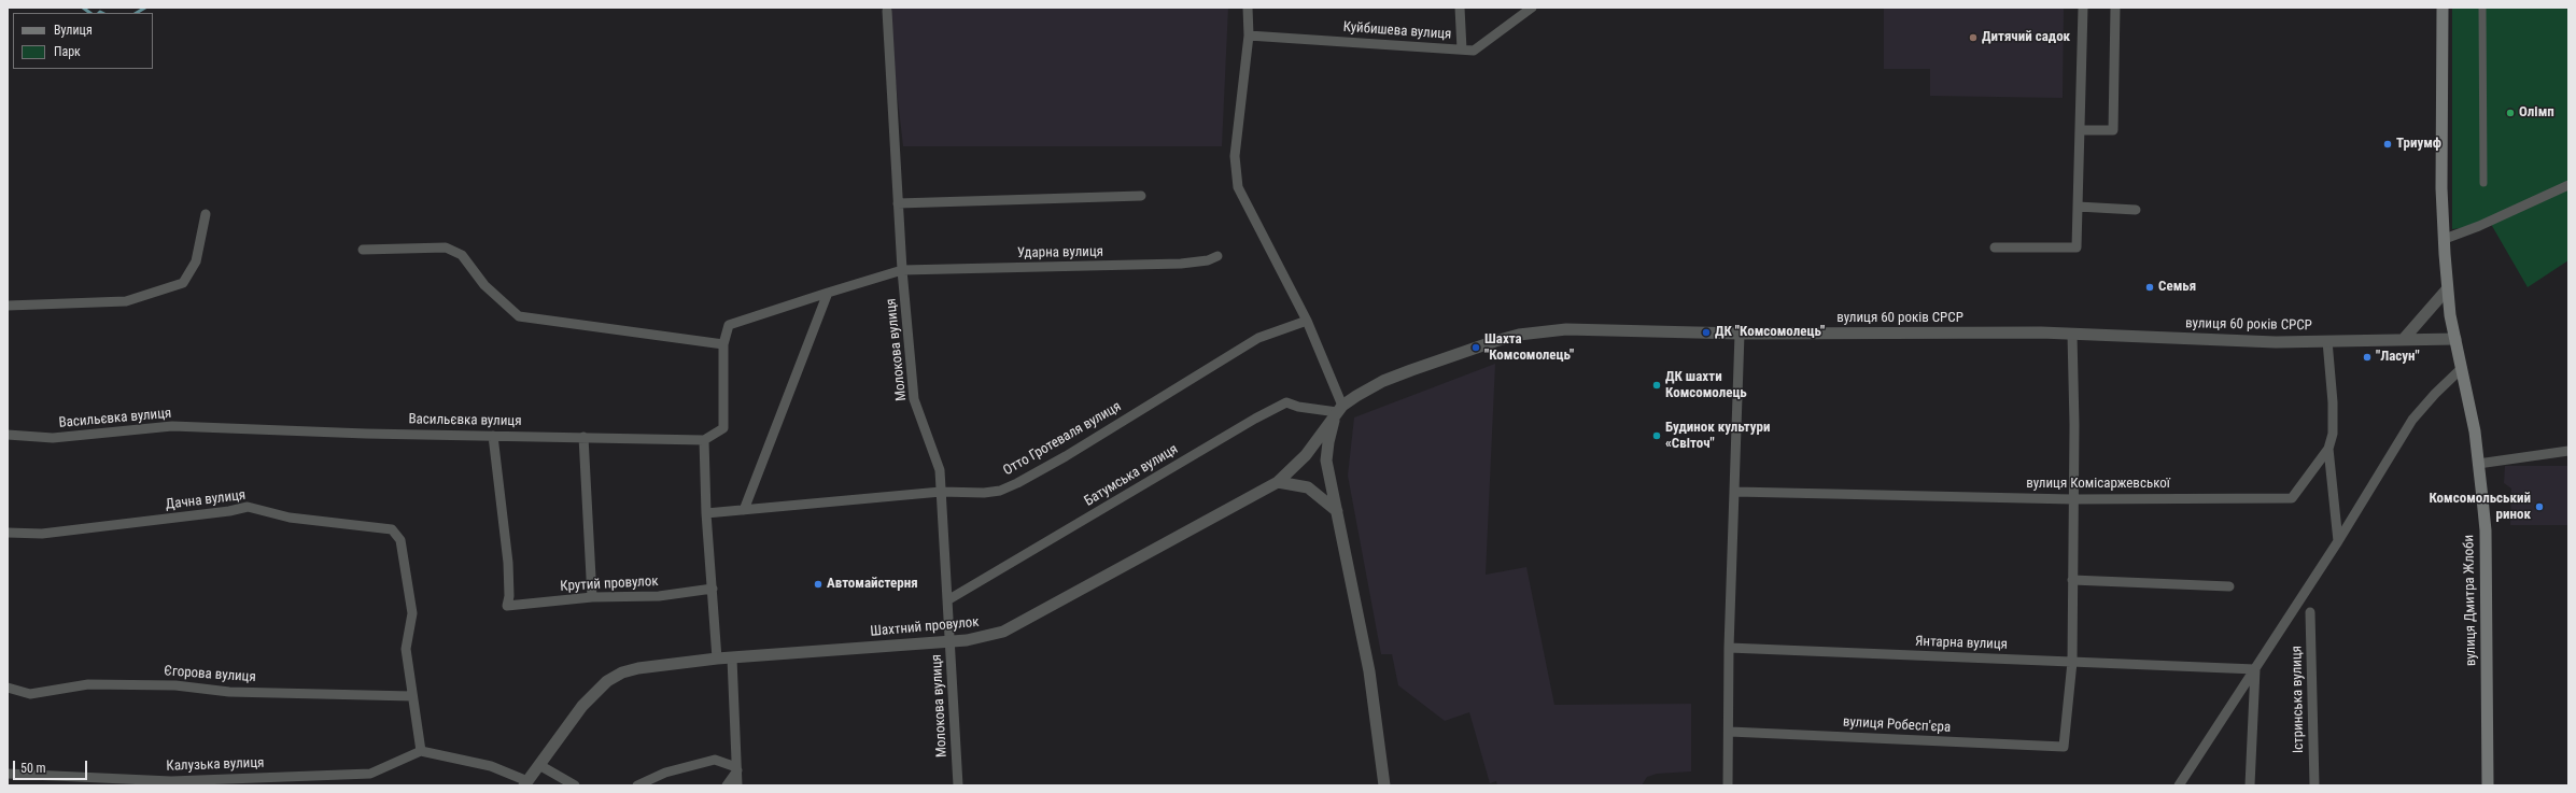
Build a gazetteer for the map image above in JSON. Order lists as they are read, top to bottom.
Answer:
{
  "streets": {
    "main road": ["вулиця Дмитра Жлоби"],
    "street": [
      "Куйбишева вулиця",
      "Ударна вулиця",
      "вулиця 60 років СРСР",
      "Молокова вулиця",
      "Васильєвка вулиця",
      "Отто Гротеваля вулиця",
      "Батумська вулиця",
      "вулиця Комісаржевської",
      "Дачна вулиця",
      "Крутий провулок",
      "Шахтний провулок",
      "Янтарна вулиця",
      "Єгорова вулиця",
      "Істринська вулиця",
      "вулиця Робесп'єра",
      "Калузька вулиця"
    ]
  },
  "crossings": [
    ["Ударна вулиця", "Молокова вулиця"],
    ["вулиця 60 років СРСР", "Батумська вулиця"],
    ["вулиця 60 років СРСР", "вулиця Комісаржевської"],
    ["вулиця 60 років СРСР", "вулиця Дмитра Жлоби"],
    ["вулиця 60 років СРСР", "Шахтний провулок"],
    ["Молокова вулиця", "Отто Гротеваля вулиця"],
    ["Молокова вулиця", "Батумська вулиця"],
    ["Молокова вулиця", "Шахтний провулок"],
    ["Васильєвка вулиця", "Крутий провулок"],
    ["Батумська вулиця", "Шахтний провулок"],
    ["Дачна вулиця", "Єгорова вулиця"],
    ["Янтарна вулиця", "вулиця Робесп'єра"]
  ],
  "places": [
    "Дитячий садок",
    "Олімп",
    "Триумф",
    "Семья",
    "ДК \"Комсомолець\"",
    "Шахта \"Комсомолець\"",
    "\"Ласун\"",
    "ДК шахти Комсомолець",
    "Будинок культури «Світоч\"",
    "Комсомольський ринок",
    "Автомайстерня"
  ],
  "legend": ["Вулиця", "Парк"],
  "scale_bar": "50 m"
}
